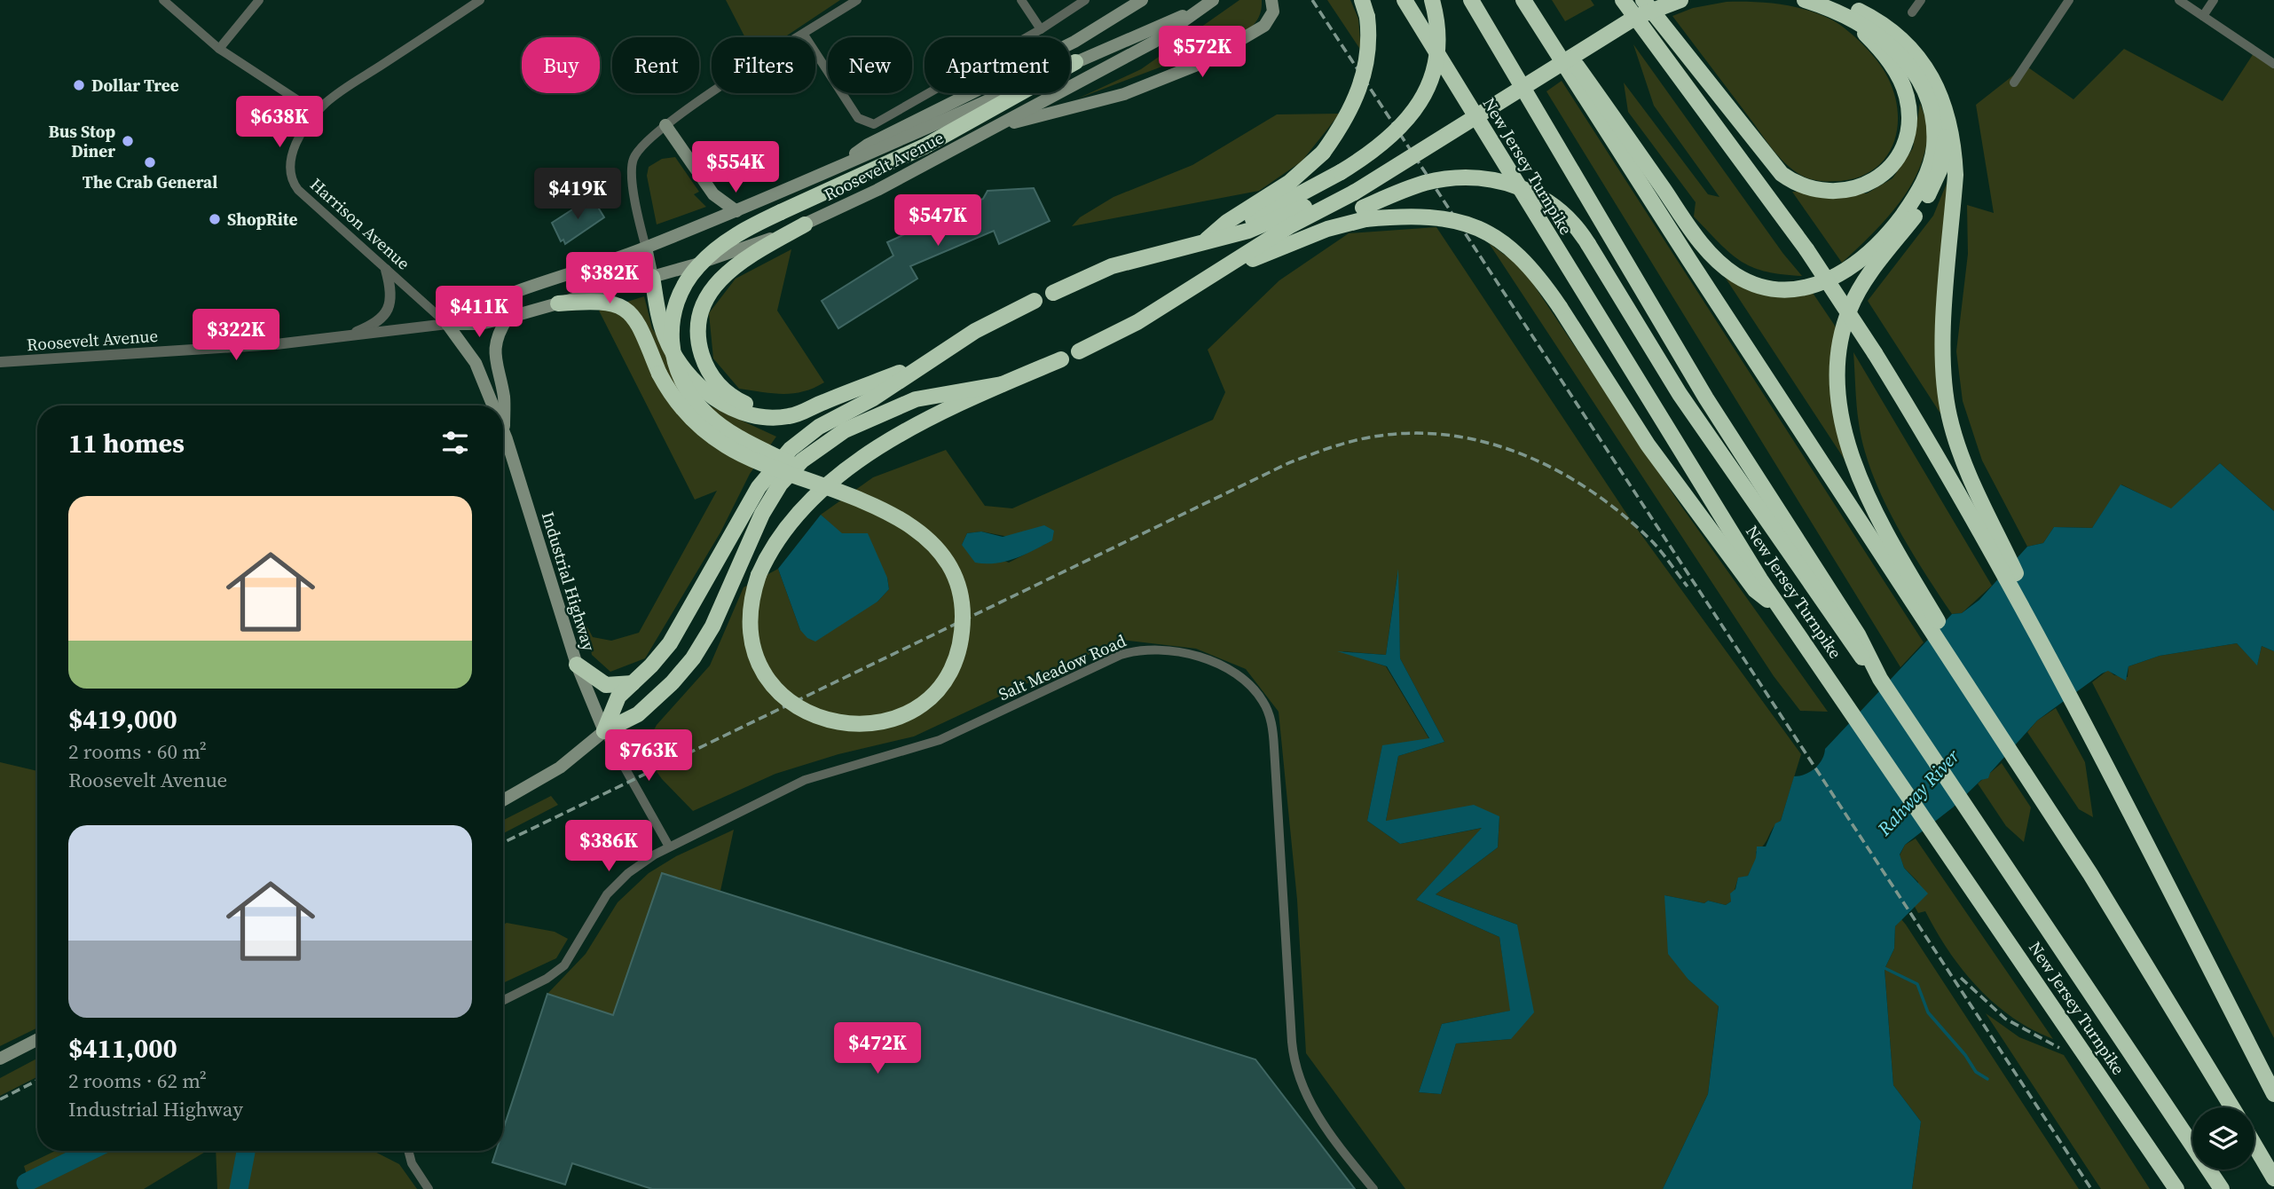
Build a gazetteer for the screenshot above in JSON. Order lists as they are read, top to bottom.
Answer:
{
  "streets": {
    "highway": ["New Jersey Turnpike"],
    "main road": ["Roosevelt Avenue", "Industrial Highway"],
    "street": ["Harrison Avenue", "Salt Meadow Road"]
  },
  "crossings": [
    ["Roosevelt Avenue", "Harrison Avenue"],
    ["Roosevelt Avenue", "Industrial Highway"],
    ["Harrison Avenue", "Industrial Highway"]
  ],
  "water": ["Rahway River"],
  "places": [
    "Dollar Tree",
    "Bus Stop Diner",
    "The Crab General",
    "ShopRite"
  ],
  "page": {
    "price": [
      "$572K",
      "$638K",
      "$554K",
      "$419K",
      "$547K",
      "$382K",
      "$411K",
      "$322K",
      "$763K",
      "$386K",
      "$472K"
    ],
    "chip": [
      "Buy",
      "Rent",
      "Filters",
      "New",
      "Apartment"
    ],
    "heading": "11 homes",
    "list": [
      {
        "name": "$419,000",
        "note": "2 rooms · 60 m² · Roosevelt Avenue"
      },
      {
        "name": "$411,000",
        "note": "2 rooms · 62 m² · Industrial Highway"
      }
    ]
  }
}
